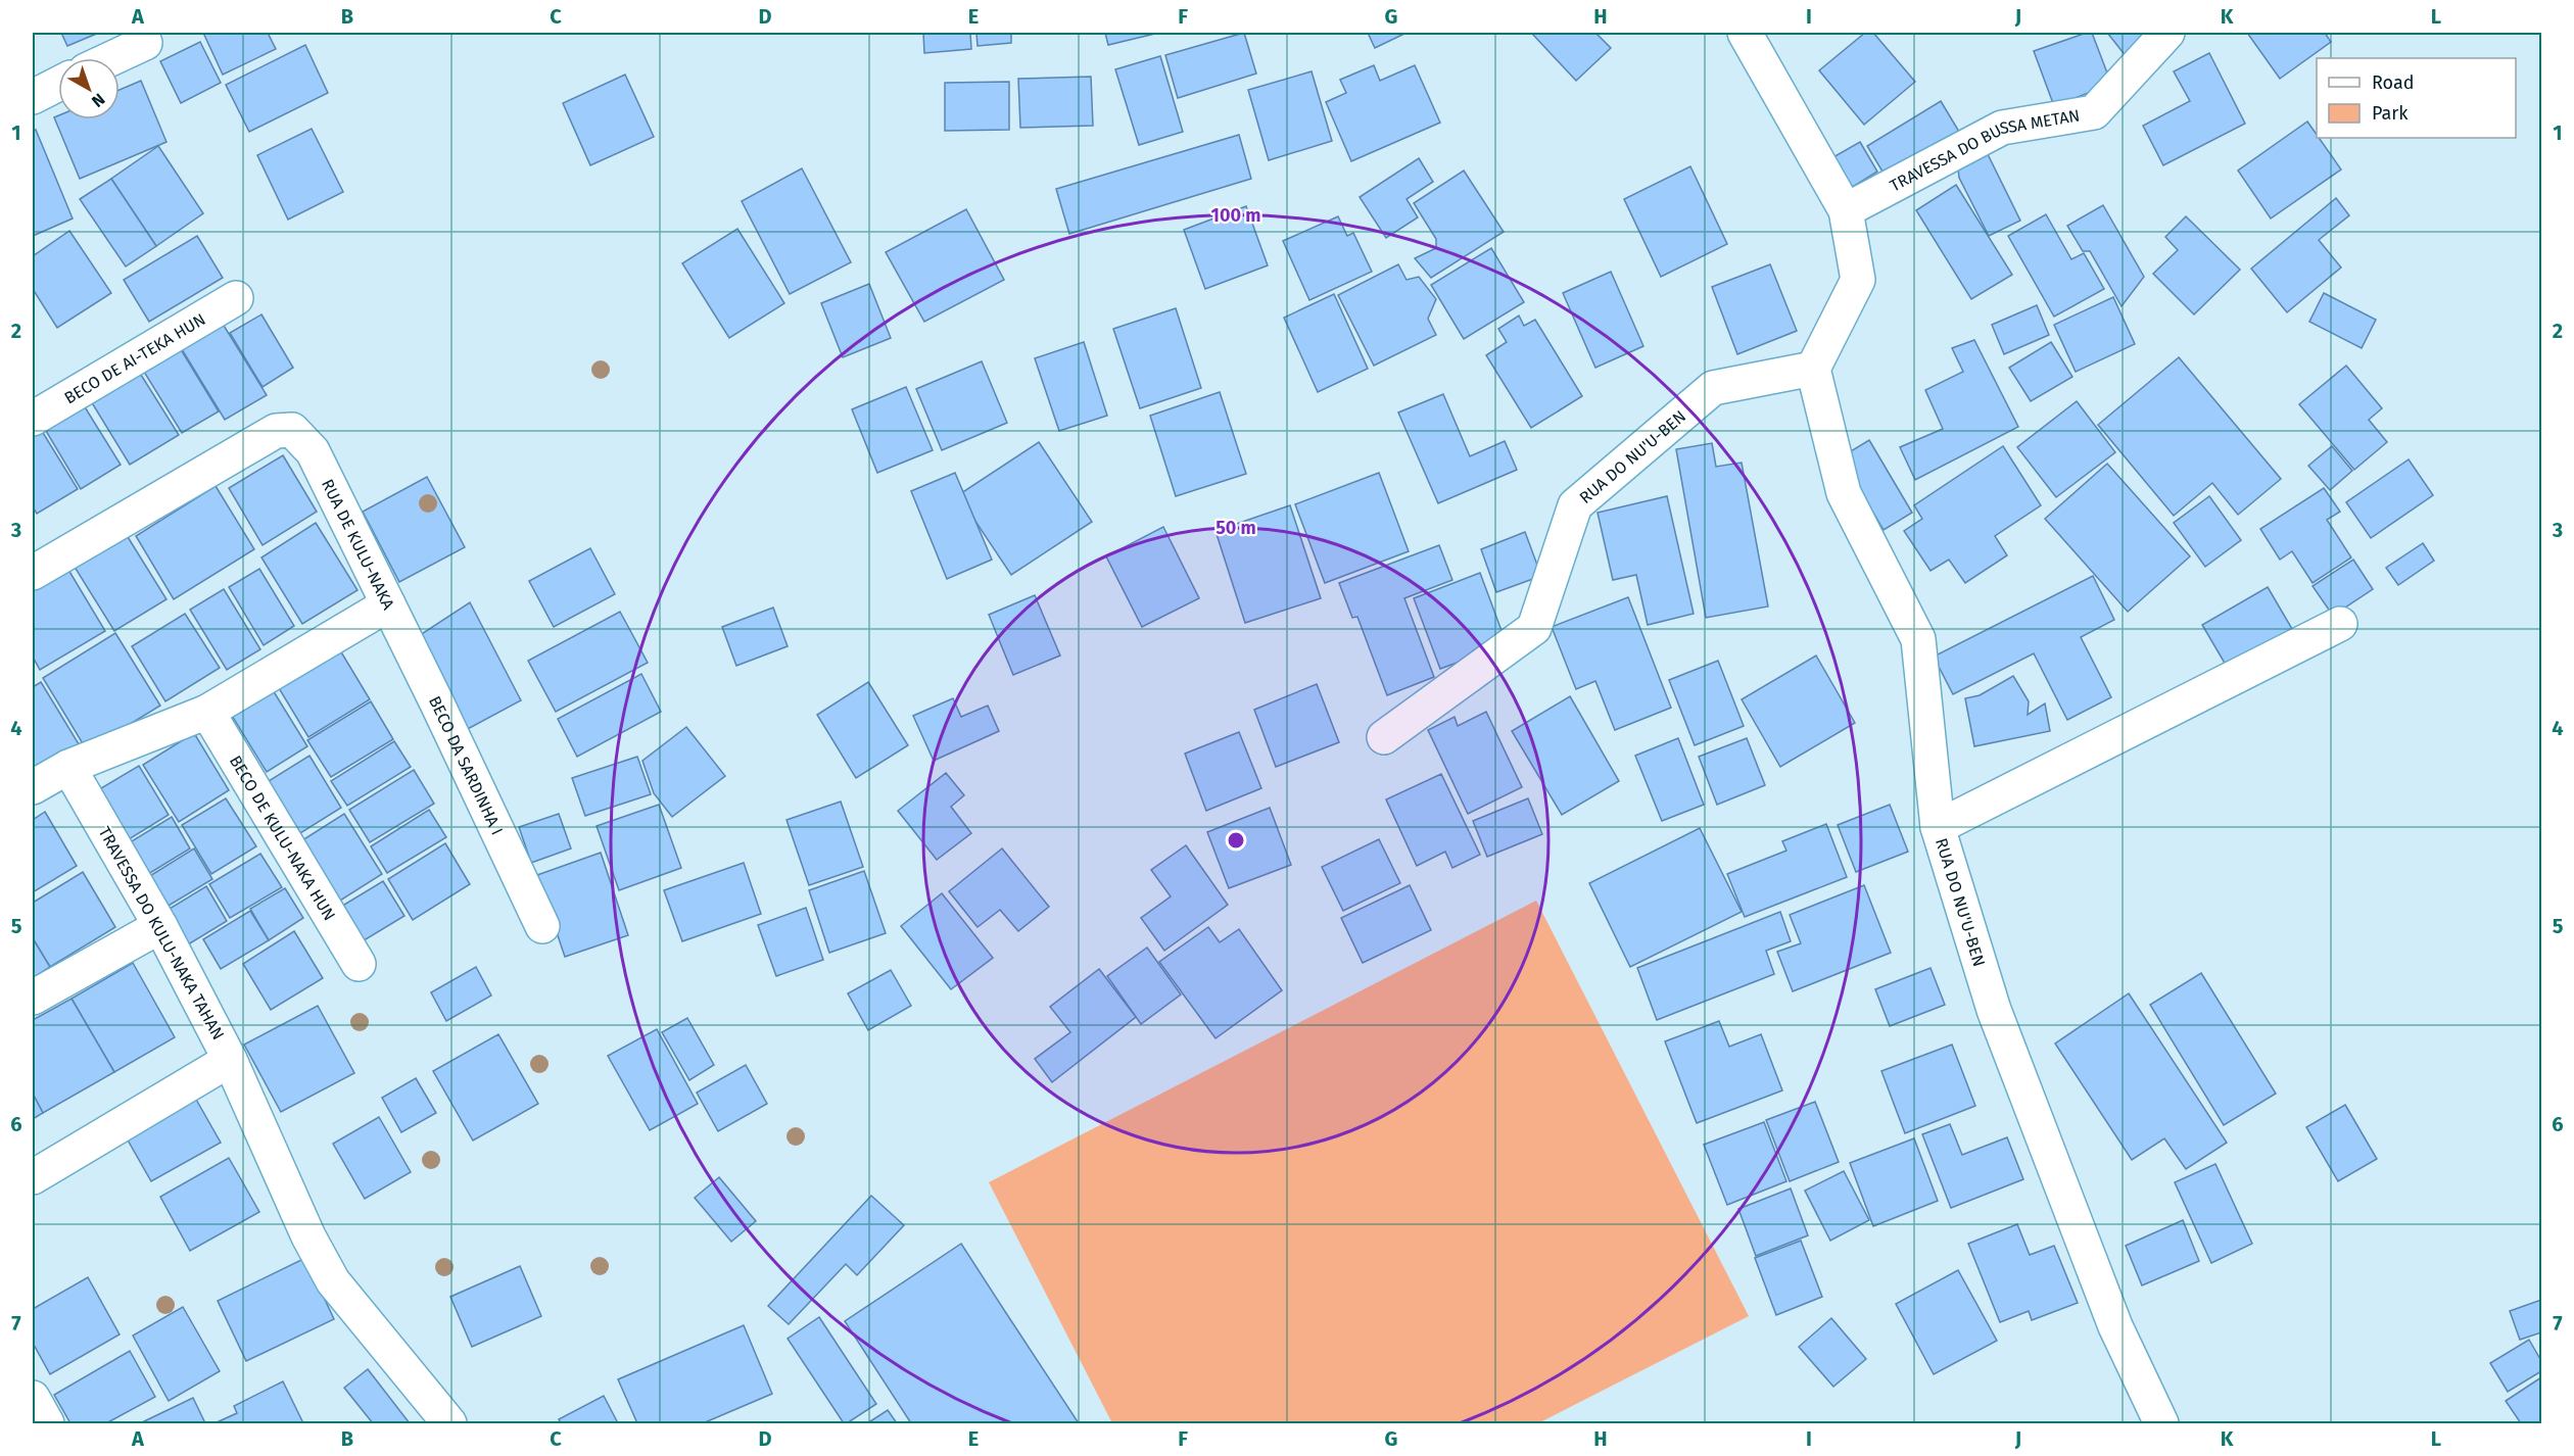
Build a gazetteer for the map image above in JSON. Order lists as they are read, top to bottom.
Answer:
{
  "streets": {
    "street": [
      "TRAVESSA DO BUSSA METAN",
      "BECO DE AI-TEKA HUN",
      "RUA DO NU'U-BEN",
      "RUA DE KULU-NAKA",
      "BECO DA SARDINHA I",
      "BECO DE KULU-NAKA HUN",
      "TRAVESSA DO KULU-NAKA TAHAN"
    ]
  },
  "crossings": [
    ["RUA DE KULU-NAKA", "BECO DA SARDINHA I"],
    ["RUA DE KULU-NAKA", "BECO DE KULU-NAKA HUN"],
    ["RUA DE KULU-NAKA", "TRAVESSA DO KULU-NAKA TAHAN"]
  ],
  "legend": ["Road", "Park"],
  "north": "bottom right",
  "grid": {
    "columns": [
      "A",
      "B",
      "C",
      "D",
      "E",
      "F",
      "G",
      "H",
      "I",
      "J",
      "K",
      "L"
    ],
    "rows": [
      "1",
      "2",
      "3",
      "4",
      "5",
      "6",
      "7"
    ]
  },
  "rings": ["100 m", "50 m"]
}
